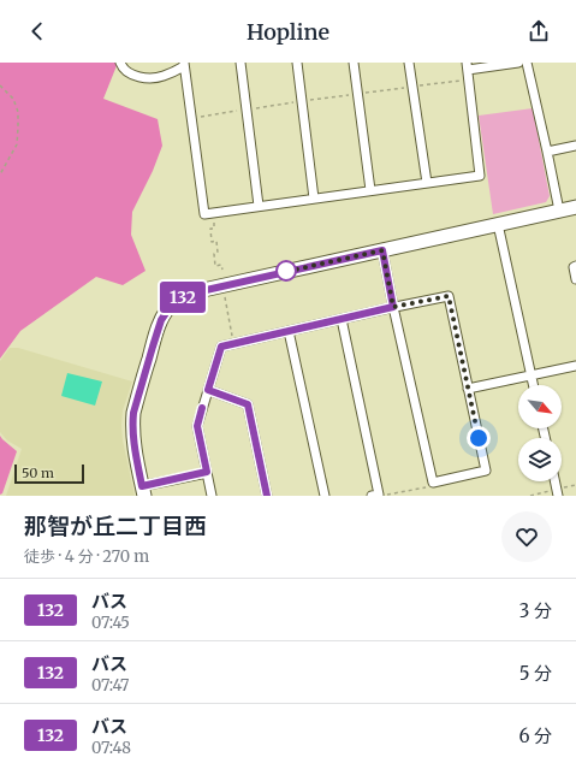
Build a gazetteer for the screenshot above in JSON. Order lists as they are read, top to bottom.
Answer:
{
  "lines": ["bus line 132"],
  "scale_bar": "50 m",
  "north": "bottom right",
  "page": {
    "header": "Hopline",
    "on_map": "132",
    "scale": "50 m",
    "heading": ["那智が丘二丁目西", "徒歩 · 4 分 · 270 m"],
    "list": [
      {
        "mark": "132",
        "name": "バス",
        "note": "07:45",
        "value": "3 分"
      },
      {
        "mark": "132",
        "name": "バス",
        "note": "07:47",
        "value": "5 分"
      },
      {
        "mark": "132",
        "name": "バス",
        "note": "07:48",
        "value": "6 分"
      }
    ]
  }
}
